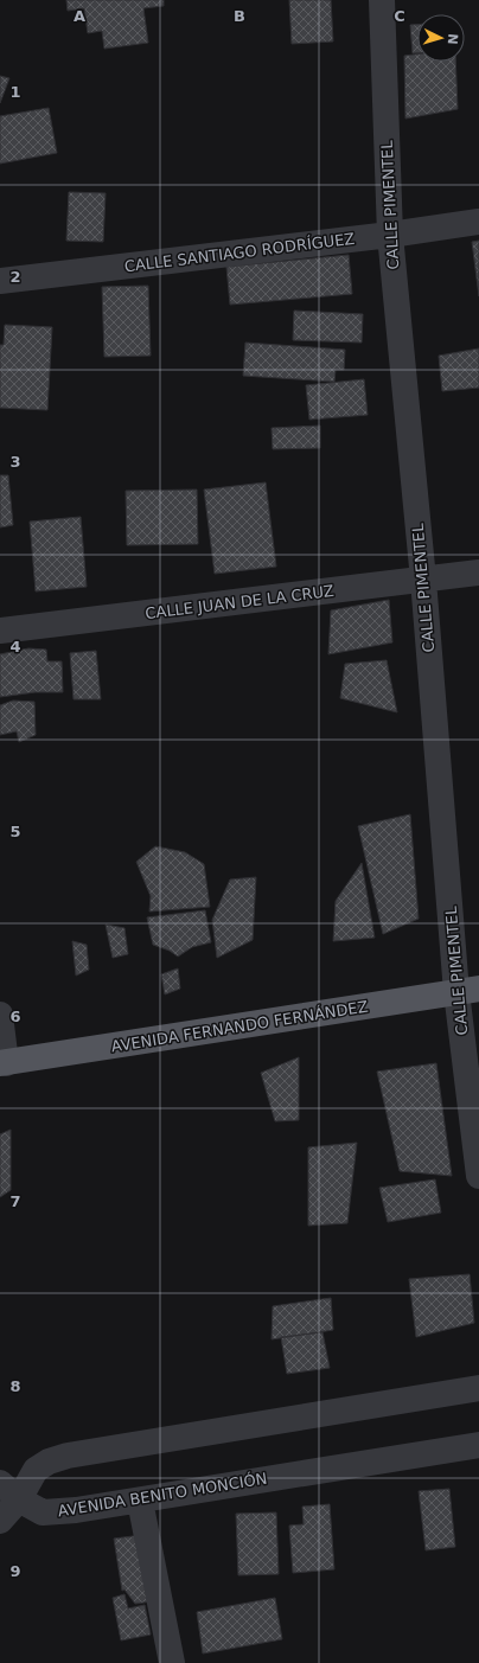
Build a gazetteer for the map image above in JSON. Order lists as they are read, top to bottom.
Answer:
{
  "streets": {
    "main road": ["AVENIDA FERNANDO FERNÁNDEZ"],
    "street": [
      "CALLE PIMENTEL",
      "CALLE SANTIAGO RODRÍGUEZ",
      "CALLE JUAN DE LA CRUZ",
      "AVENIDA BENITO MONCIÓN"
    ]
  },
  "crossings": [
    ["CALLE PIMENTEL", "CALLE SANTIAGO RODRÍGUEZ"],
    ["CALLE PIMENTEL", "CALLE JUAN DE LA CRUZ"],
    ["CALLE PIMENTEL", "AVENIDA FERNANDO FERNÁNDEZ"]
  ],
  "north": "right",
  "grid": {
    "columns": ["A", "B", "C"],
    "rows": [
      "1",
      "2",
      "3",
      "4",
      "5",
      "6",
      "7",
      "8",
      "9"
    ]
  }
}
